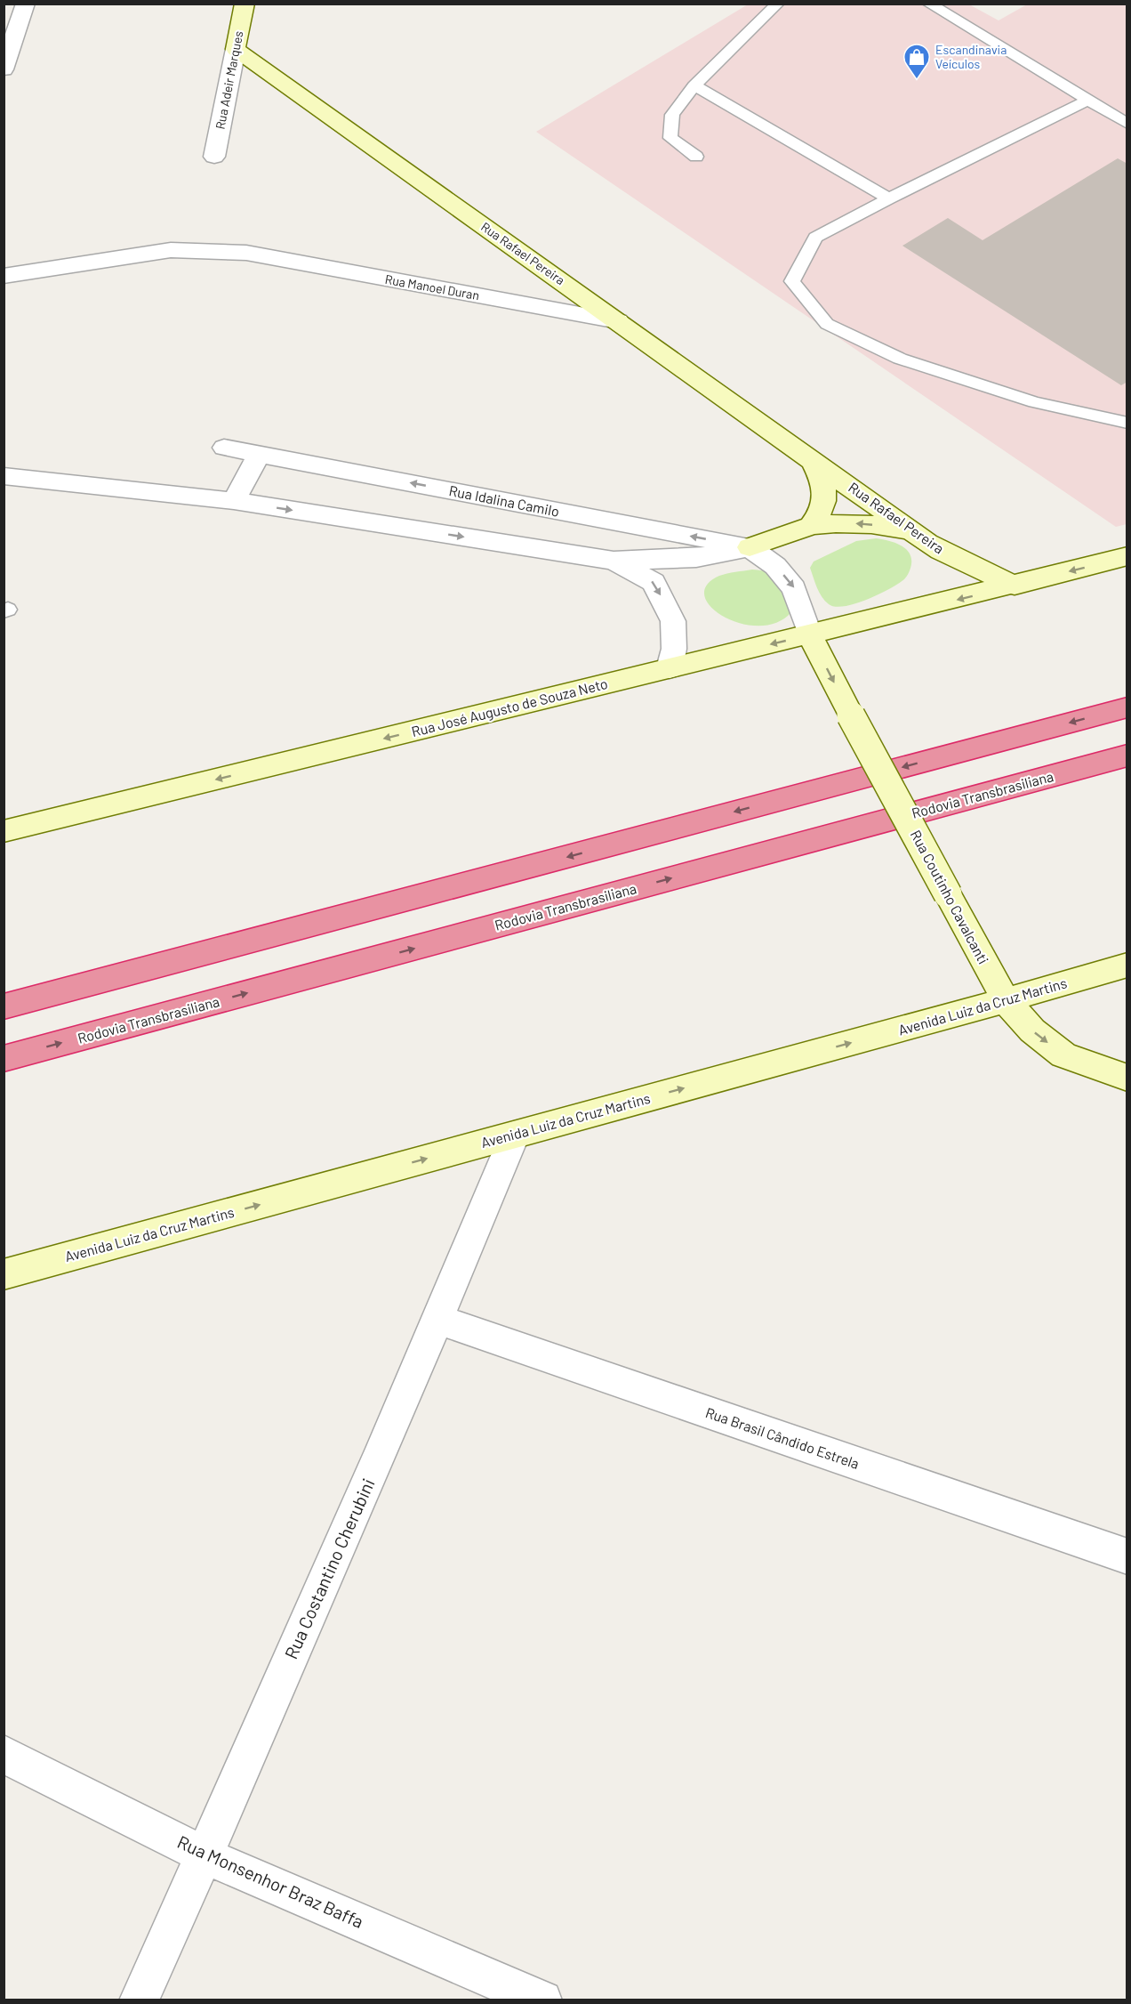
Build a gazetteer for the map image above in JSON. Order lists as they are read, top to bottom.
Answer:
{
  "streets": {
    "highway": ["Rodovia Transbrasiliana"],
    "main road": [
      "Rua Adeir Marques",
      "Rua Rafael Pereira",
      "Rua Idalina Camilo",
      "Rua José Augusto de Souza Neto",
      "Rua Coutinho Cavalcanti",
      "Avenida Luiz da Cruz Martins"
    ],
    "street": [
      "Rua Manoel Duran",
      "Rua Brasil Cândido Estrela",
      "Rua Costantino Cherubini",
      "Rua Monsenhor Braz Baffa"
    ]
  },
  "crossings": [
    ["Rua Adeir Marques", "Rua Rafael Pereira"],
    ["Rua Rafael Pereira", "Rua Manoel Duran"],
    ["Rua Rafael Pereira", "Rua Idalina Camilo"],
    ["Rua Rafael Pereira", "Rua José Augusto de Souza Neto"],
    ["Rua Idalina Camilo", "Rua José Augusto de Souza Neto"],
    ["Rua Idalina Camilo", "Rua Coutinho Cavalcanti"],
    ["Rua José Augusto de Souza Neto", "Rua Coutinho Cavalcanti"],
    ["Rua Coutinho Cavalcanti", "Avenida Luiz da Cruz Martins"],
    ["Avenida Luiz da Cruz Martins", "Rua Costantino Cherubini"],
    ["Rua Brasil Cândido Estrela", "Rua Costantino Cherubini"],
    ["Rua Costantino Cherubini", "Rua Monsenhor Braz Baffa"]
  ],
  "one_way": ["Rua José Augusto de Souza Neto", "Rua Coutinho Cavalcanti", "Avenida Luiz da Cruz Martins"],
  "places": {
    "shop": ["Escandinavia Veículos"]
  }
}
